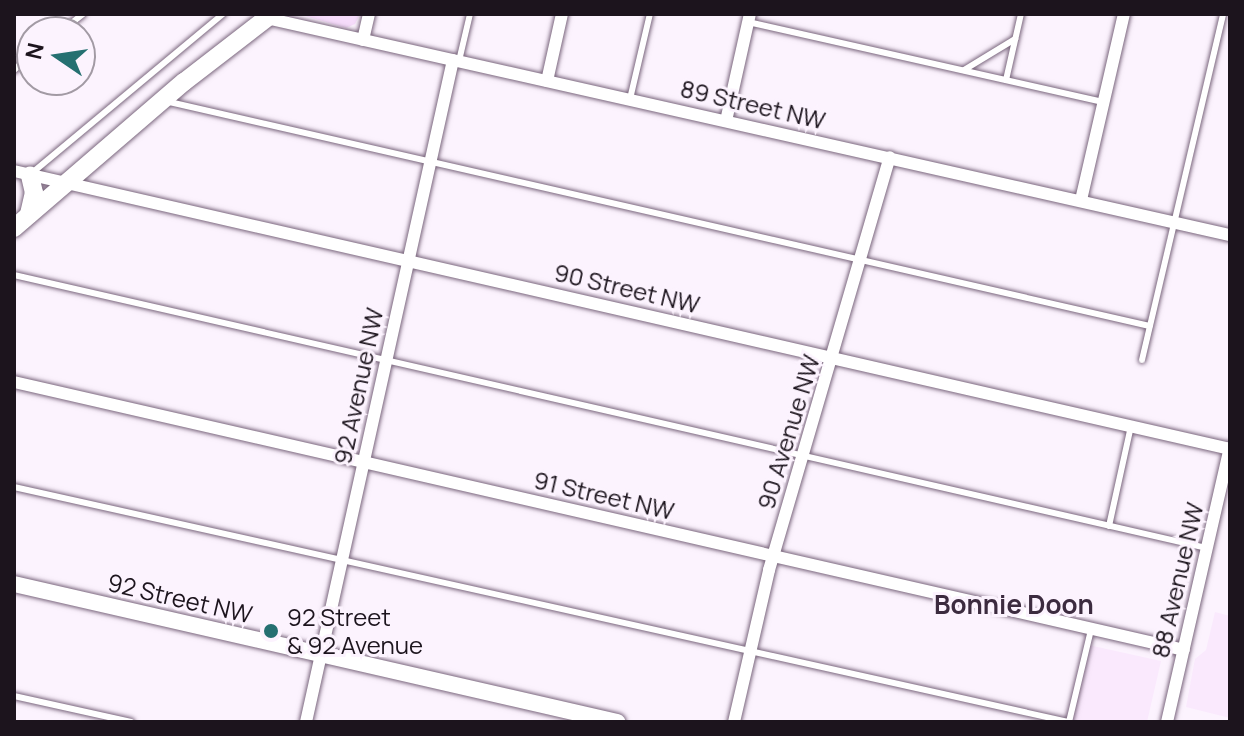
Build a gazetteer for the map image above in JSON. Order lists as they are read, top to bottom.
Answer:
{
  "streets": {
    "street": [
      "89 Street NW",
      "90 Street NW",
      "92 Avenue NW",
      "90 Avenue NW",
      "91 Street NW",
      "88 Avenue NW",
      "92 Street NW"
    ]
  },
  "crossings": [
    ["89 Street NW", "92 Avenue NW"],
    ["89 Street NW", "90 Avenue NW"],
    ["90 Street NW", "92 Avenue NW"],
    ["90 Street NW", "90 Avenue NW"],
    ["90 Street NW", "88 Avenue NW"],
    ["92 Avenue NW", "91 Street NW"],
    ["92 Avenue NW", "92 Street NW"],
    ["90 Avenue NW", "91 Street NW"],
    ["91 Street NW", "88 Avenue NW"]
  ],
  "districts": ["Bonnie Doon"],
  "places": ["92 Street & 92 Avenue"],
  "north": "left"
}
